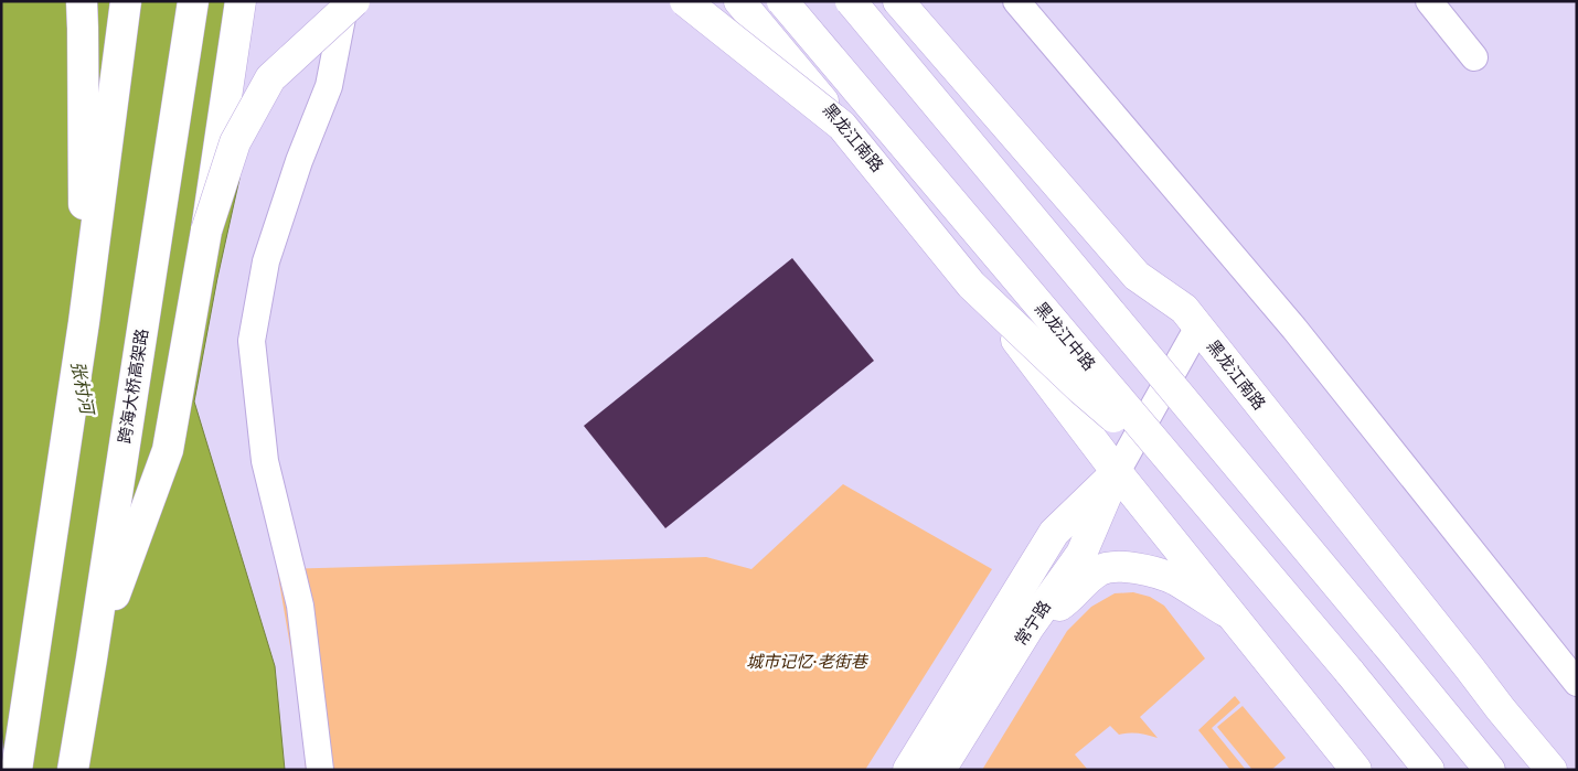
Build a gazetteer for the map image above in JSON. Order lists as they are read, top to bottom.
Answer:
{
  "streets": {
    "main road": [
      "黑龙江南路",
      "黑龙江中路",
      "跨海大桥高架路",
      "常宁路"
    ]
  },
  "crossings": [
    ["黑龙江南路", "常宁路"]
  ],
  "water": ["张村河"],
  "parks": ["城市记忆·老街巷"]
}
